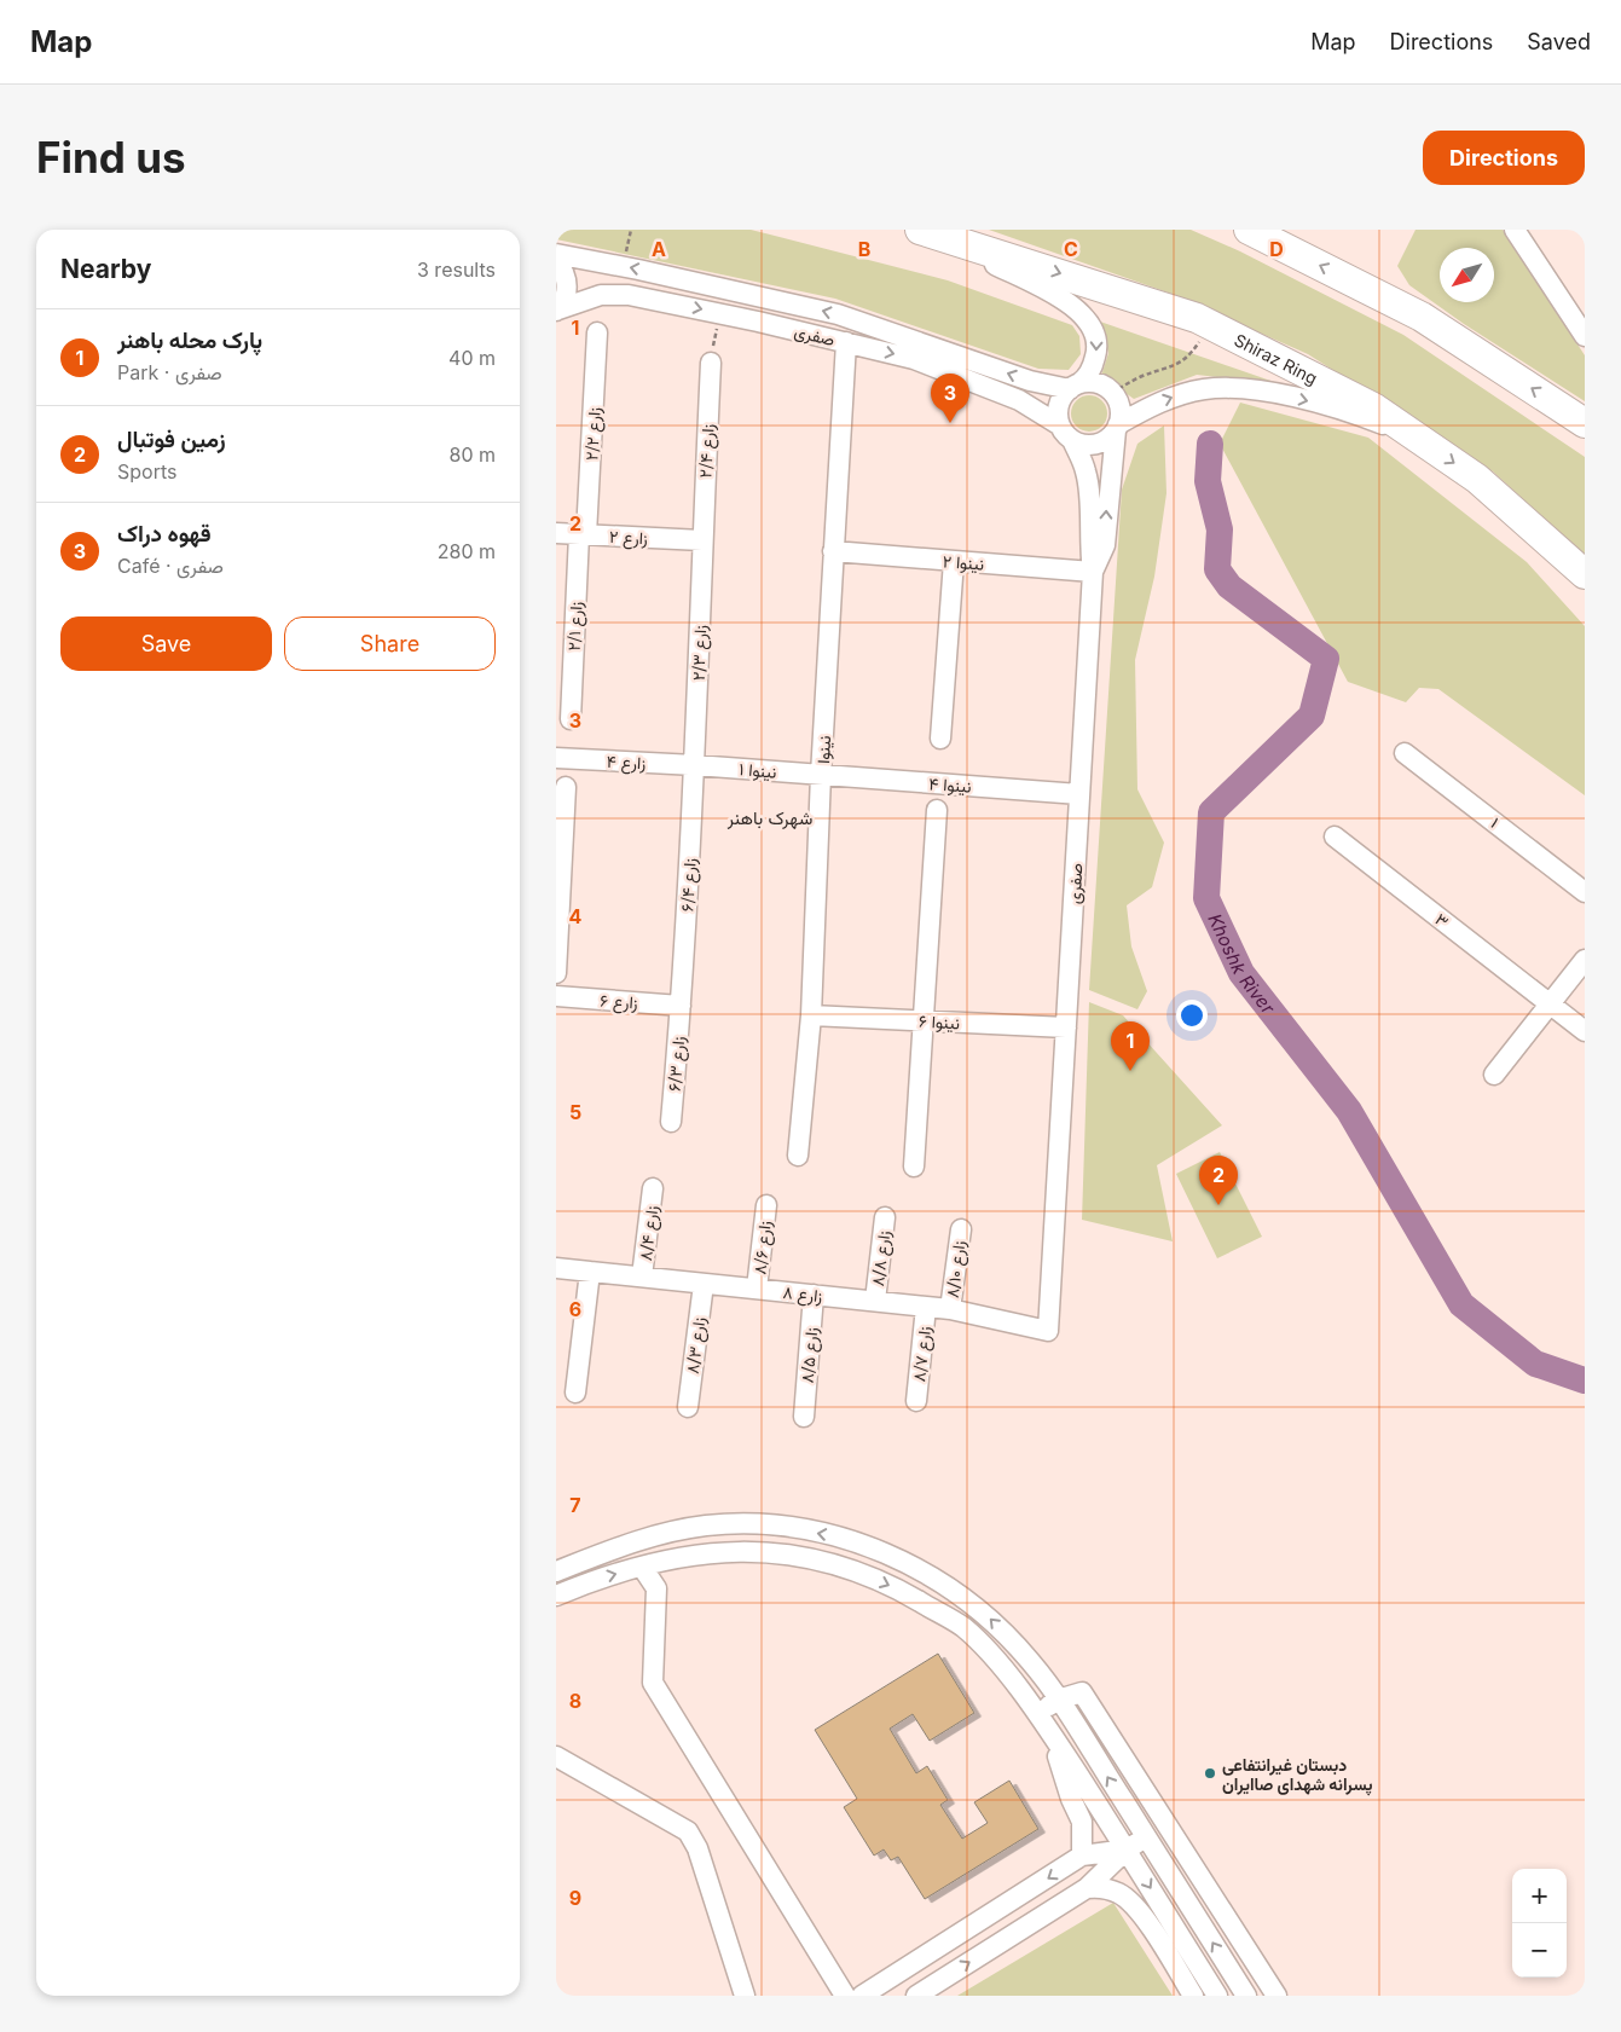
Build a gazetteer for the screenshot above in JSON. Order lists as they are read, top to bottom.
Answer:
{
  "streets": {
    "highway": ["Shiraz Ring"],
    "street": [
      "صفری",
      "۲/۲ زارع",
      "۲/۴ زارع",
      "۲ زارع",
      "۲ نینوا",
      "۲/۱ زارع",
      "۲/۳ زارع",
      "نینوا",
      "۴ زارع",
      "۱ نینوا",
      "۴ نینوا",
      "۱",
      "۶/۴ زارع",
      "۳",
      "۶ زارع",
      "۶ نینوا",
      "۶/۳ زارع",
      "۸/۴ زارع",
      "۸/۶ زارع",
      "۸/۸ زارع",
      "۸/۱۰ زارع",
      "۸ زارع",
      "۸/۳ زارع",
      "۸/۷ زارع",
      "۸/۵ زارع"
    ]
  },
  "crossings": [
    ["صفری", "۲ نینوا"],
    ["صفری", "نینوا"],
    ["صفری", "۴ نینوا"],
    ["صفری", "۶ نینوا"],
    ["صفری", "۸ زارع"],
    ["۲/۲ زارع", "۲ زارع"],
    ["۲/۲ زارع", "۲/۱ زارع"],
    ["۲/۴ زارع", "۲ زارع"],
    ["۲/۴ زارع", "۲/۳ زارع"],
    ["۲ زارع", "۲/۱ زارع"],
    ["۲ زارع", "۲/۳ زارع"],
    ["۲ نینوا", "نینوا"],
    ["۲/۳ زارع", "۴ زارع"],
    ["۲/۳ زارع", "۱ نینوا"],
    ["۲/۳ زارع", "۶/۴ زارع"],
    ["نینوا", "۱ نینوا"],
    ["نینوا", "۴ نینوا"],
    ["نینوا", "۶ نینوا"],
    ["۴ زارع", "۱ نینوا"],
    ["۴ زارع", "۶/۴ زارع"],
    ["۱ نینوا", "۴ نینوا"],
    ["۱ نینوا", "۶/۴ زارع"],
    ["۶/۴ زارع", "۶ زارع"],
    ["۶/۴ زارع", "۶/۳ زارع"],
    ["۶ زارع", "۶/۳ زارع"],
    ["۸/۴ زارع", "۸ زارع"],
    ["۸/۶ زارع", "۸ زارع"],
    ["۸/۸ زارع", "۸ زارع"],
    ["۸/۱۰ زارع", "۸ زارع"],
    ["۸ زارع", "۸/۳ زارع"],
    ["۸ زارع", "۸/۷ زارع"],
    ["۸ زارع", "۸/۵ زارع"]
  ],
  "districts": ["شهرک باهنر"],
  "water": ["Khoshk River"],
  "places": ["دبستان غیرانتفاعی پسرانه شهدای صاایران"],
  "north": "bottom left",
  "page": {
    "header": "Map",
    "nav": ["Map", "Directions", "Saved"],
    "buttons": [
      "Directions",
      ["Save", "Share"]
    ],
    "title": "Find us",
    "heading": ["Nearby", "3 results"],
    "list": [
      {
        "mark": "1",
        "name": "پارک محله باهنر",
        "note": "Park · صفری",
        "value": "40 m"
      },
      {
        "mark": "2",
        "name": "زمین فوتبال",
        "note": "Sports",
        "value": "80 m"
      },
      {
        "mark": "3",
        "name": "قهوه دراک",
        "note": "Café · صفری",
        "value": "280 m"
      }
    ],
    "pins": ["3", "1", "2"],
    "map_buttons": ["+", "−"]
  },
  "grid": {
    "columns": [
      "A",
      "B",
      "C",
      "D"
    ],
    "rows": [
      "1",
      "2",
      "3",
      "4",
      "5",
      "6",
      "7",
      "8",
      "9"
    ]
  }
}
